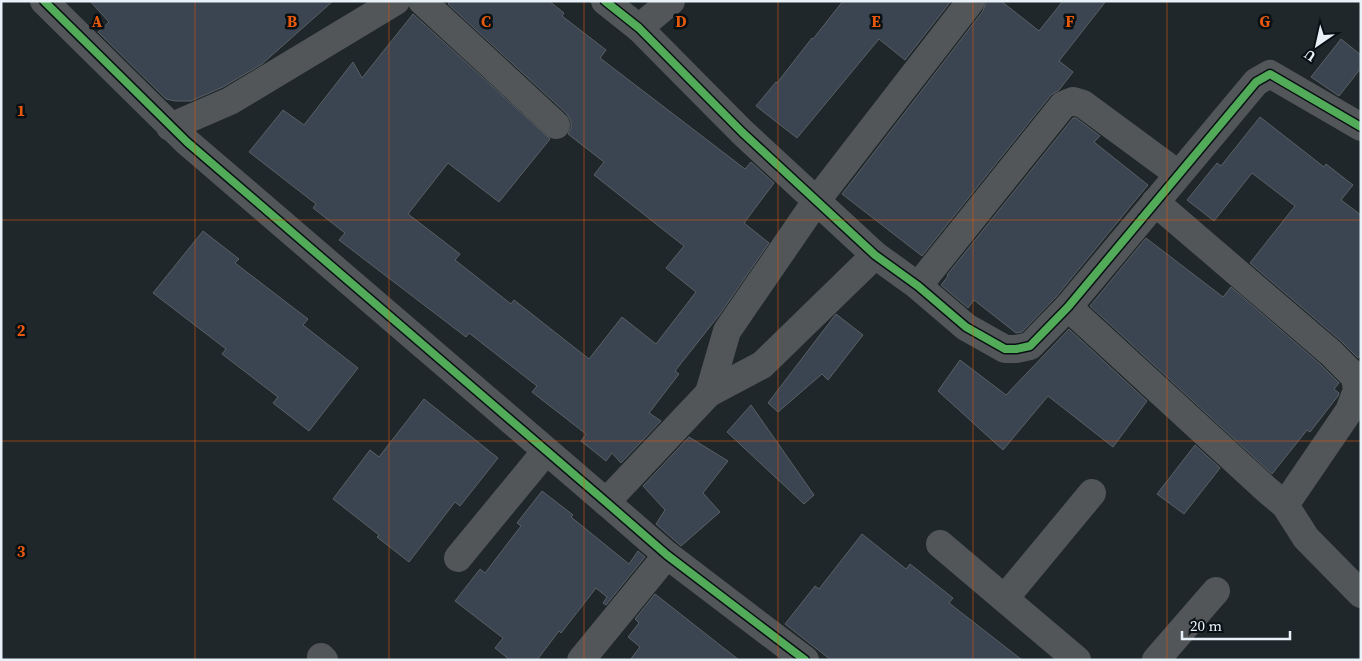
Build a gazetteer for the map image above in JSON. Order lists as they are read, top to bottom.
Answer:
{
  "scale_bar": "20 m",
  "north": "bottom left",
  "grid": {
    "columns": [
      "A",
      "B",
      "C",
      "D",
      "E",
      "F",
      "G"
    ],
    "rows": ["1", "2", "3"]
  }
}
